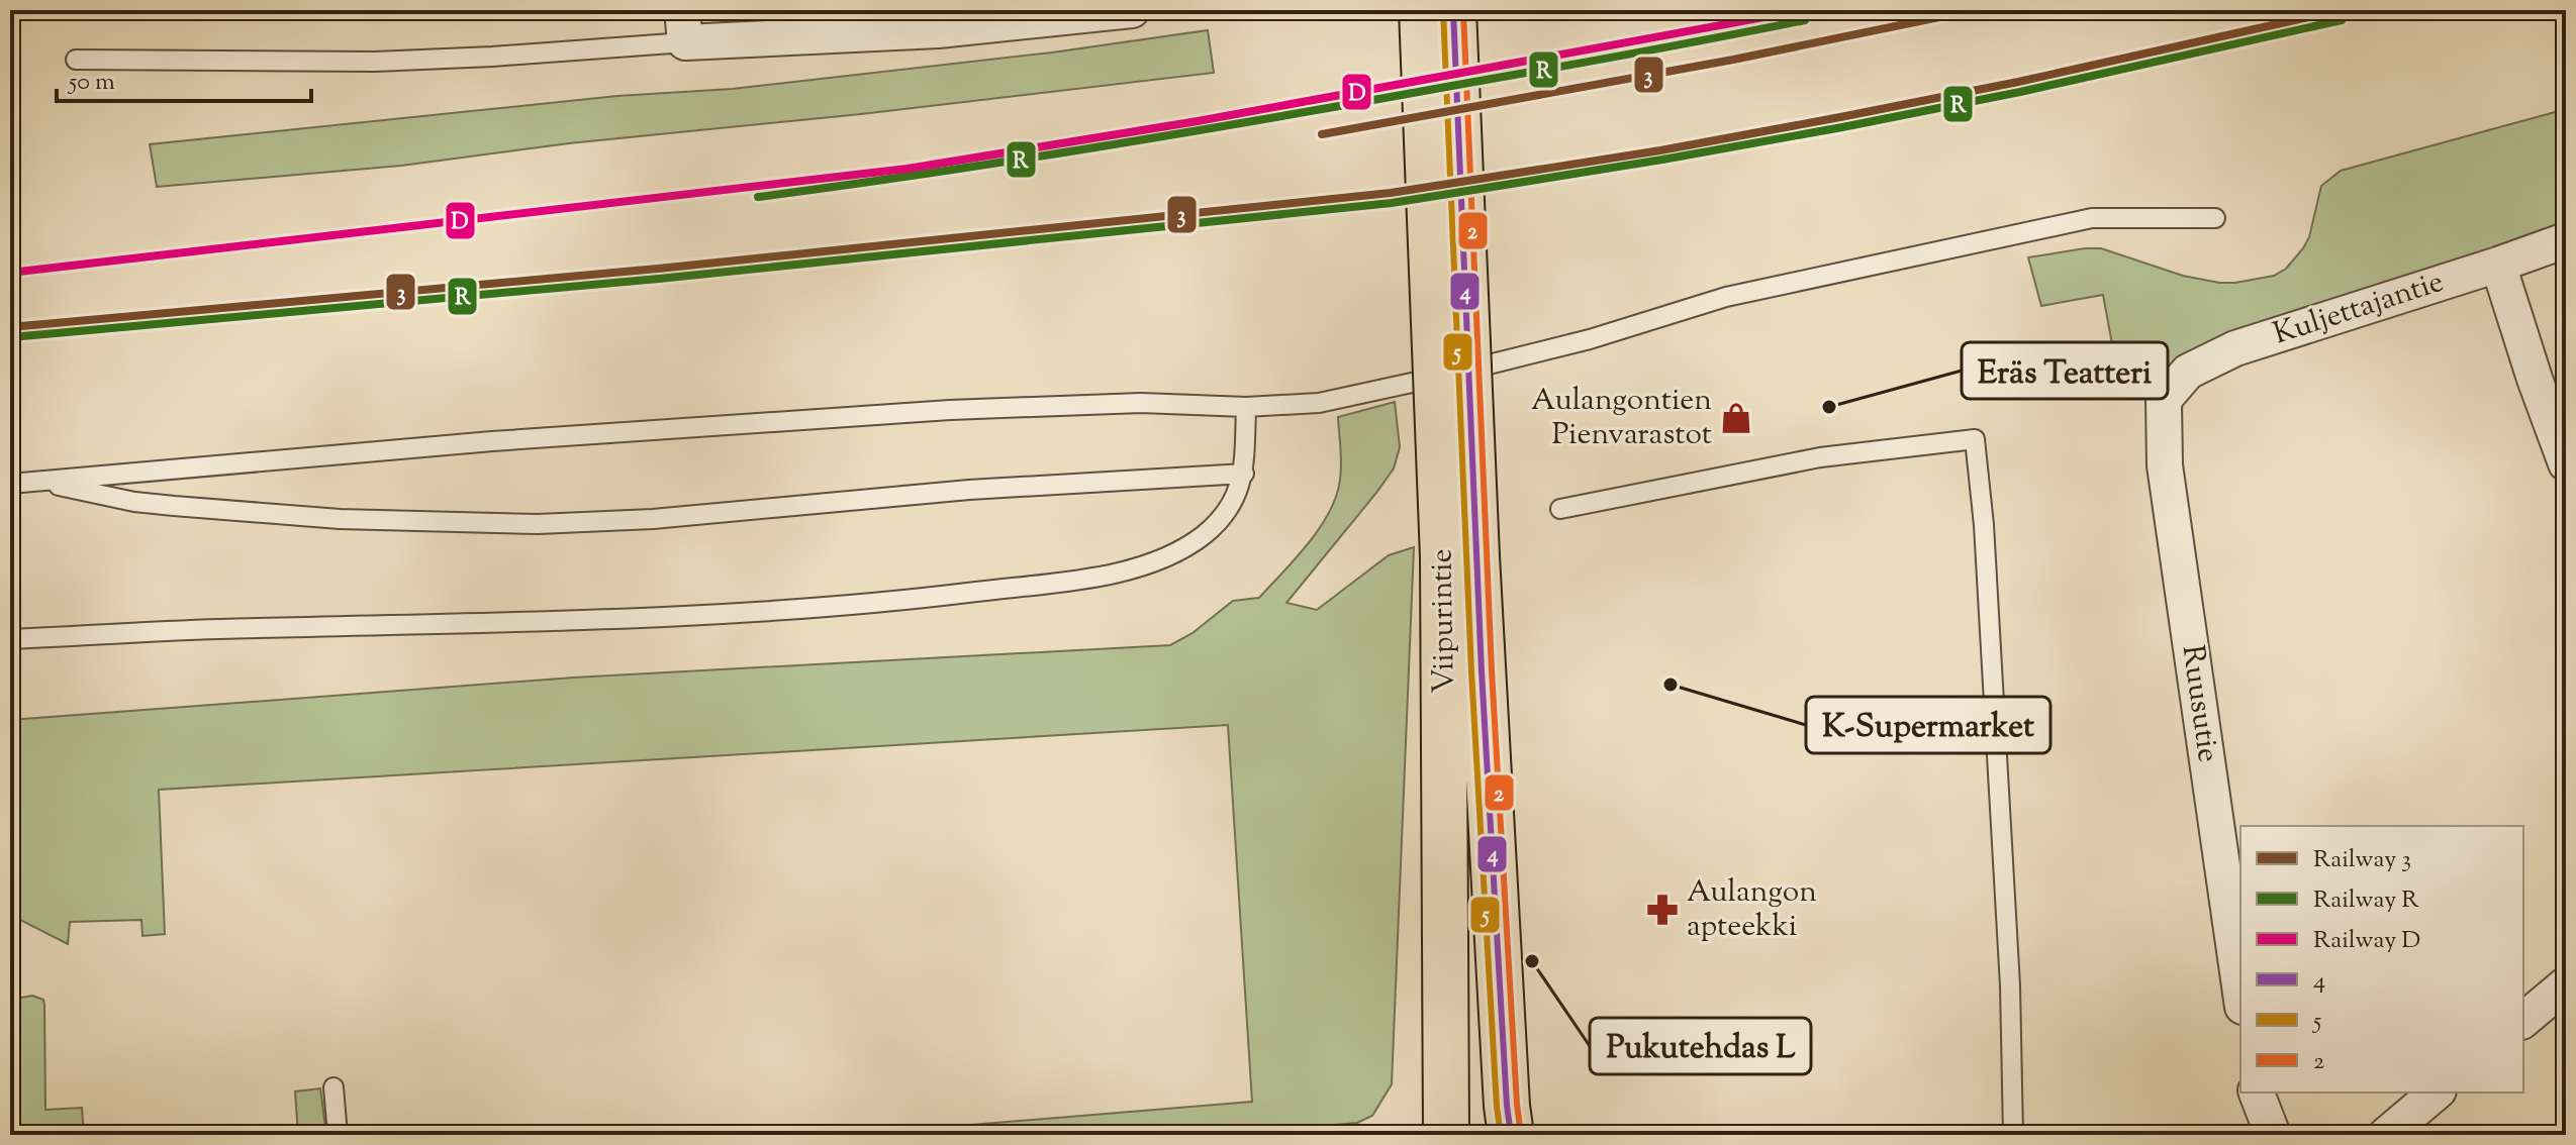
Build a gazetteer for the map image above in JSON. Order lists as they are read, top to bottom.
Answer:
{
  "streets": {
    "main road": ["Viipurintie"],
    "street": ["Kuljettajantie", "Ruusutie"]
  },
  "crossings": [
    ["Kuljettajantie", "Ruusutie"]
  ],
  "places": {
    "other": ["Eräs Teatteri", "K-Supermarket", "Pukutehdas L"],
    "shop": ["Aulangontien Pienvarastot"],
    "pharmacy": ["Aulangon apteekki"]
  },
  "lines": [
    "rail line 3",
    "rail line D",
    "transit line 4",
    "transit line 5",
    "transit line 2",
    "rail line R"
  ],
  "legend": [
    "Railway 3",
    "Railway R",
    "Railway D",
    "4",
    "5",
    "2"
  ],
  "scale_bar": "50 m"
}
